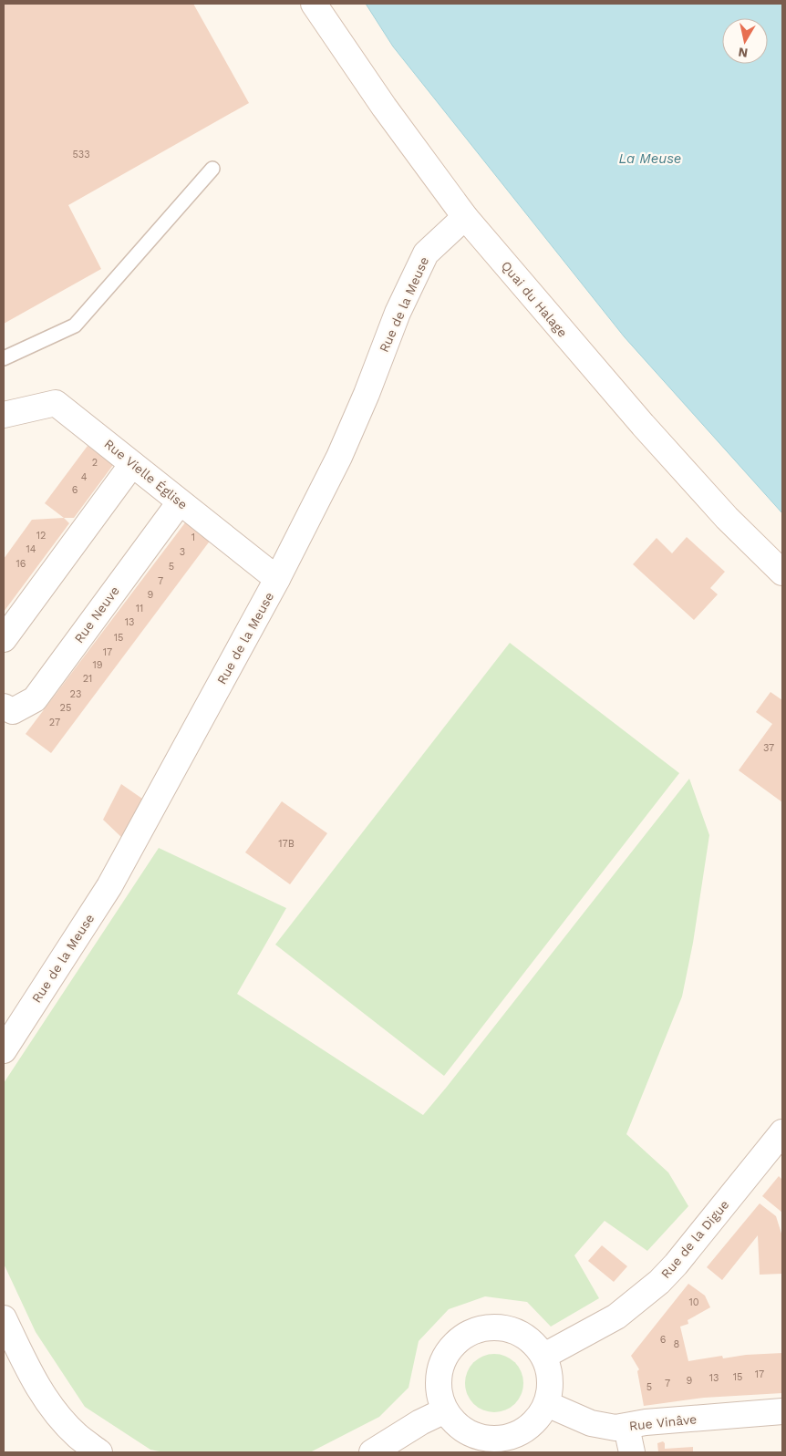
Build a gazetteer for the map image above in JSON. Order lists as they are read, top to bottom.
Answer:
{
  "streets": {
    "street": [
      "Quai du Halage",
      "Rue de la Meuse",
      "Rue Vielle Église",
      "Rue Neuve",
      "Rue de la Digue",
      "Rue Vinâve"
    ]
  },
  "crossings": [
    ["Quai du Halage", "Rue de la Meuse"],
    ["Rue de la Meuse", "Rue Vielle Église"],
    ["Rue Vielle Église", "Rue Neuve"],
    ["Rue de la Digue", "Rue Vinâve"]
  ],
  "water": ["La Meuse"],
  "house_numbers": [
    "533",
    "2",
    "4",
    "6",
    "12",
    "1",
    "14",
    "3",
    "16",
    "5",
    "7",
    "9",
    "11",
    "13",
    "15",
    "17",
    "19",
    "21",
    "23",
    "25",
    "27",
    "37",
    "17B",
    "10",
    "6",
    "8",
    "17",
    "15",
    "13",
    "9",
    "7",
    "5"
  ],
  "north": "bottom"
}
